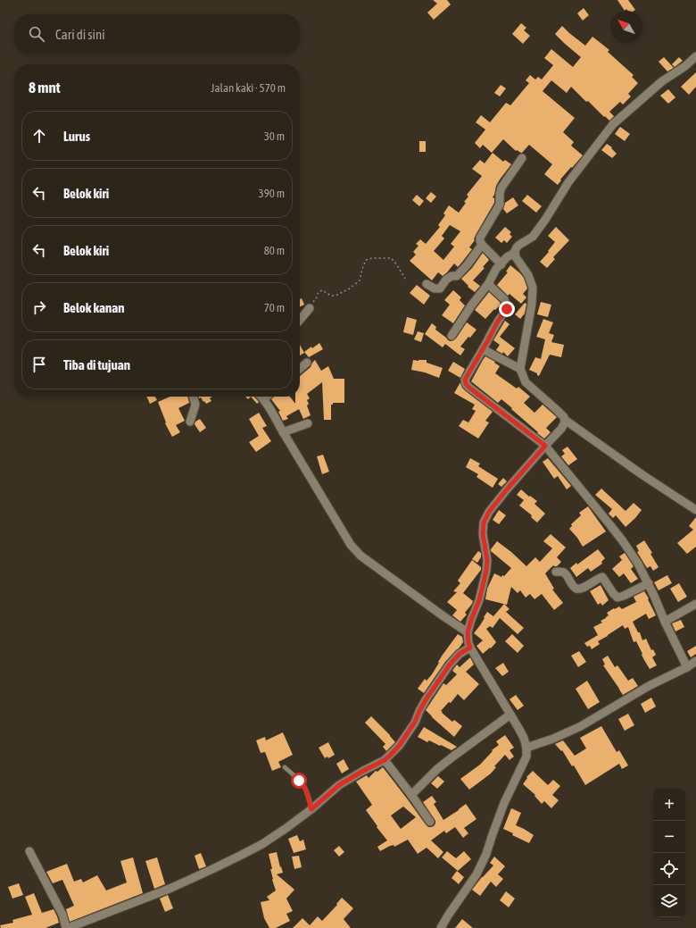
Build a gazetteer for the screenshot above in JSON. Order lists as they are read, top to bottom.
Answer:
{
  "north": "top left",
  "page": {
    "search": "Cari di sini",
    "heading": ["8 mnt", "Jalan kaki · 570 m"],
    "list": [
      ["Lurus", "30 m"],
      ["Belok kiri", "390 m"],
      ["Belok kiri", "80 m"],
      ["Belok kanan", "70 m"],
      "Tiba di tujuan"
    ],
    "map_buttons": ["+", "−"]
  }
}
